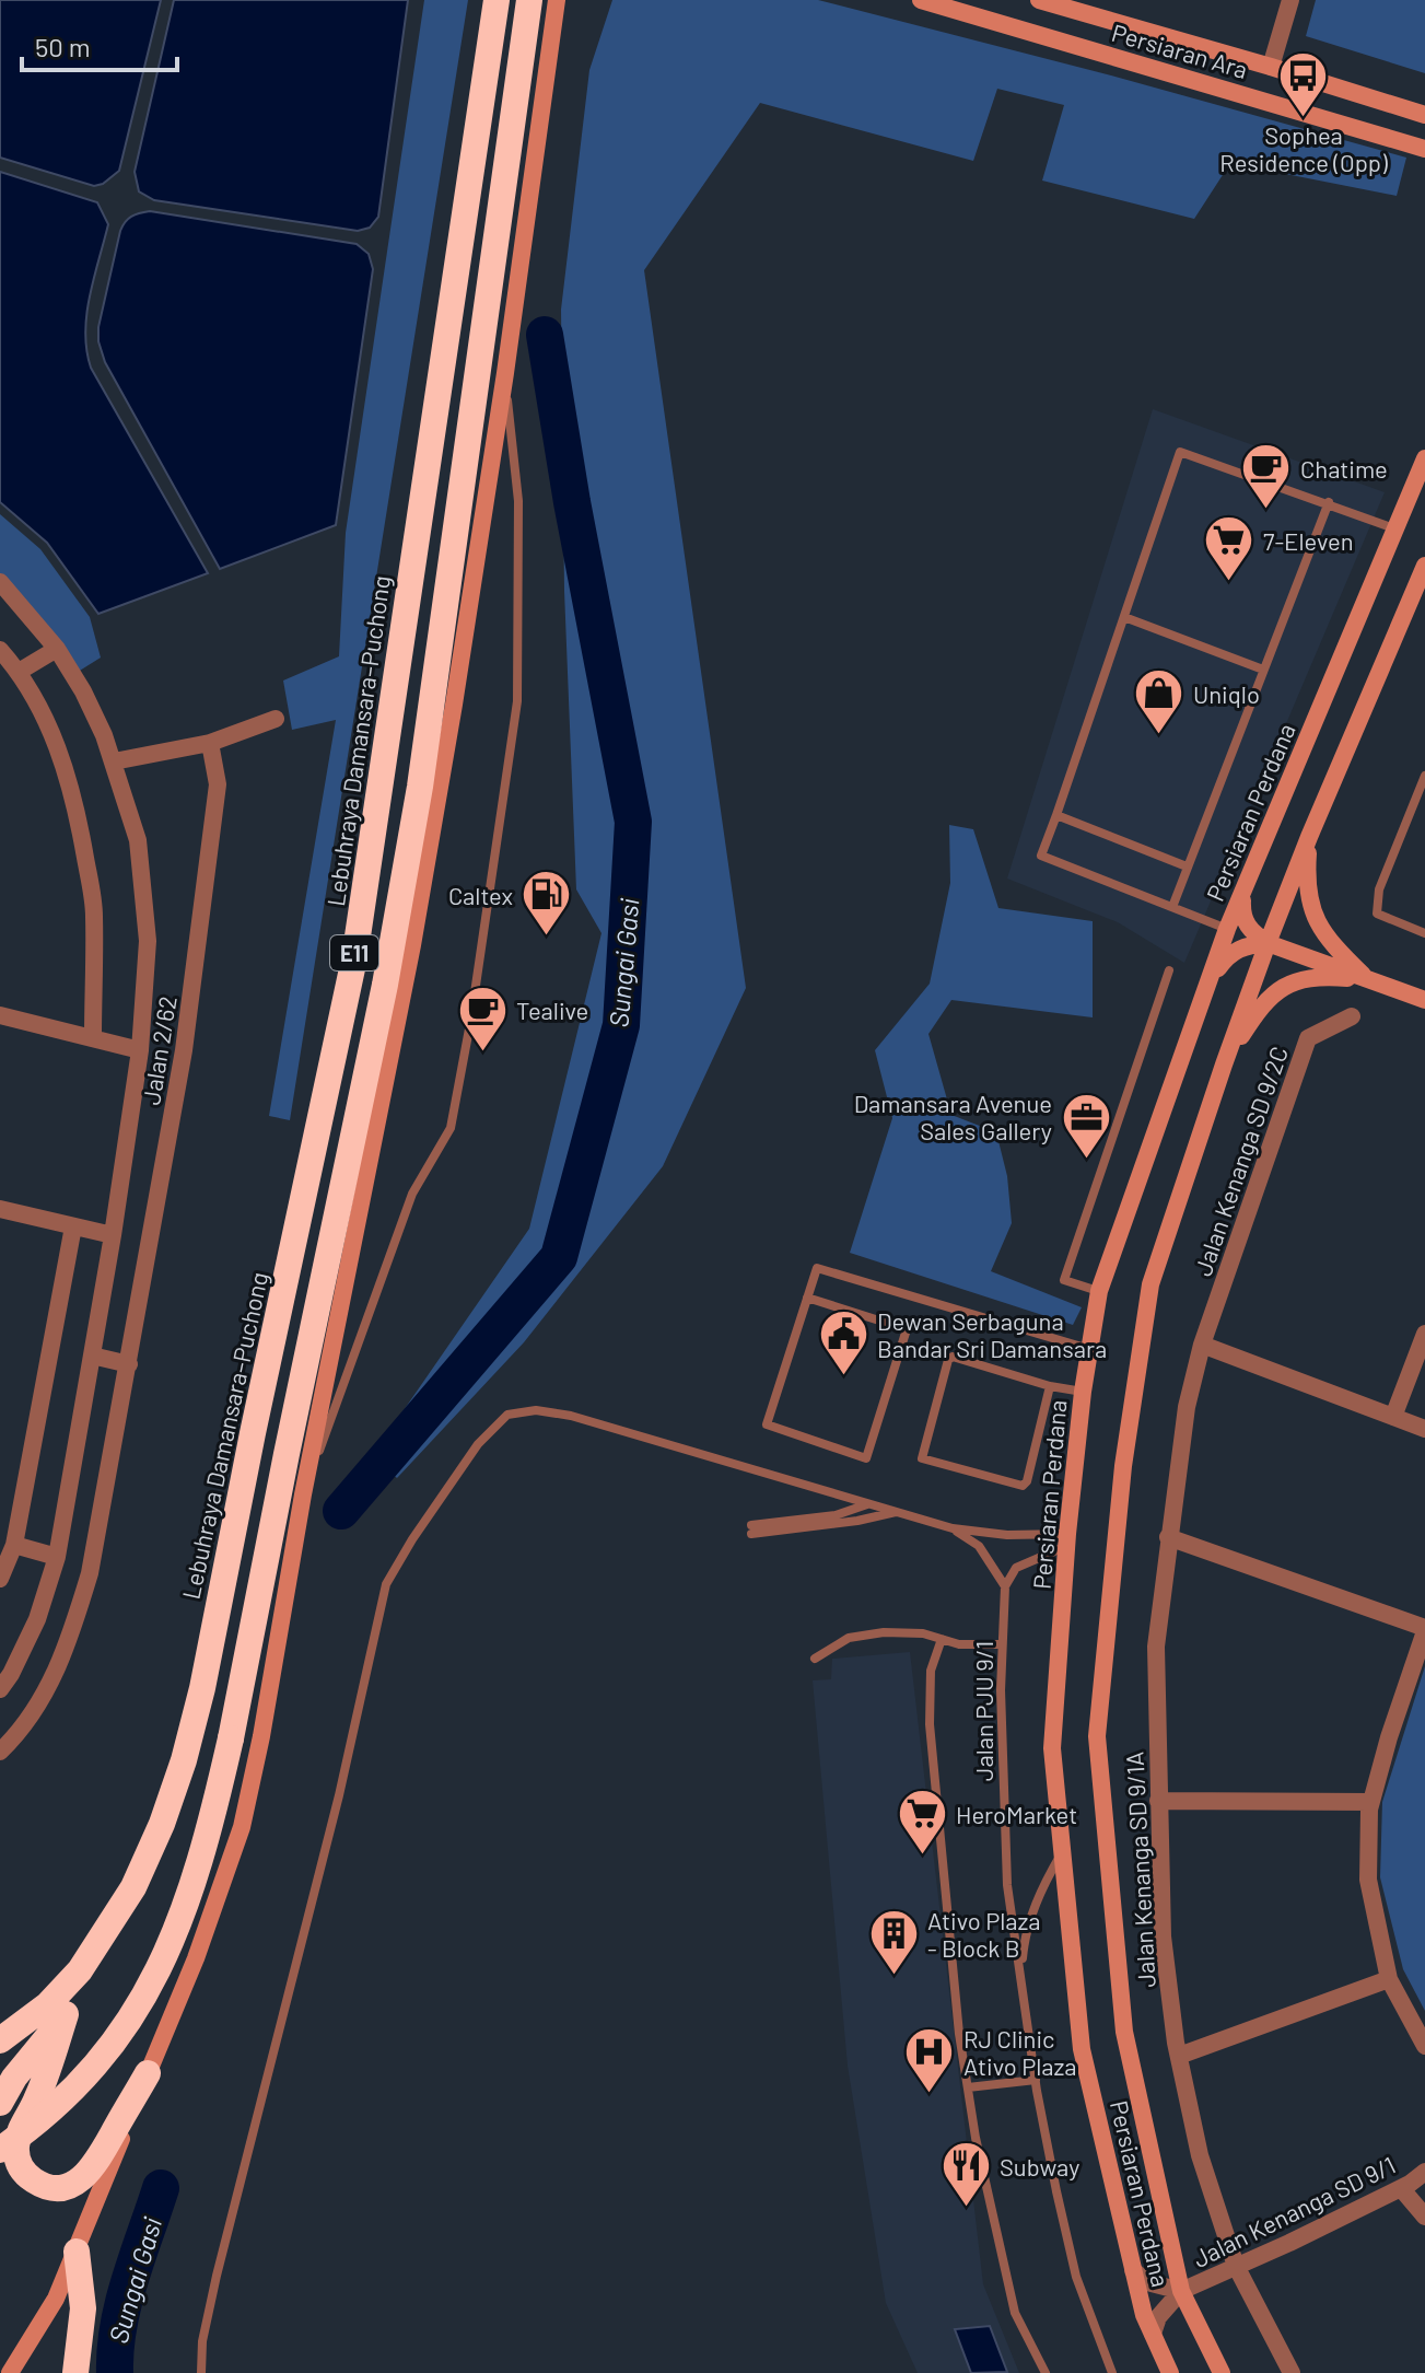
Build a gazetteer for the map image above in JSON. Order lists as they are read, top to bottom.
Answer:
{
  "streets": {
    "highway": ["Lebuhraya Damansara–Puchong", "E11"],
    "main road": ["Persiaran Ara", "Persiaran Perdana"],
    "street": [
      "Jalan 2/62",
      "Jalan Kenanga SD 9/2C",
      "Jalan Kenanga SD 9/1A",
      "Jalan Kenanga SD 9/1"
    ],
    "lane": ["Jalan PJU 9/1"]
  },
  "crossings": [
    ["Persiaran Perdana", "Jalan Kenanga SD 9/1"],
    ["Jalan Kenanga SD 9/2C", "Jalan Kenanga SD 9/1A"],
    ["Jalan Kenanga SD 9/1A", "Jalan Kenanga SD 9/1"]
  ],
  "water": ["Sungai Gasi"],
  "places": {
    "bus stop": ["Sophea Residence (Opp)"],
    "cafe": ["Chatime", "Tealive"],
    "supermarket": ["7-Eleven", "HeroMarket"],
    "shop": ["Uniqlo"],
    "fuel station": ["Caltex"],
    "office": ["Damansara Avenue Sales Gallery"],
    "public building": ["Dewan Serbaguna Bandar Sri Damansara"],
    "building": ["Ativo Plaza - Block B"],
    "hospital": ["RJ Clinic Ativo Plaza"],
    "restaurant": ["Subway"]
  },
  "scale_bar": "50 m"
}
